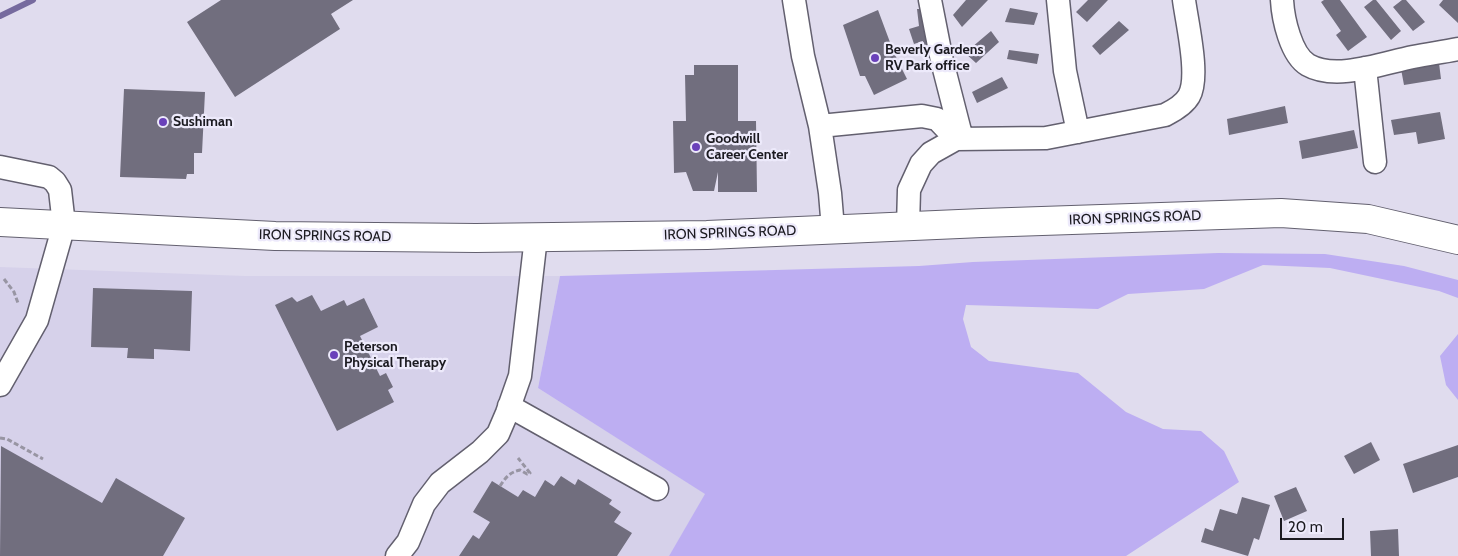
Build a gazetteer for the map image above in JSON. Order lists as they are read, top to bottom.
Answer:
{
  "streets": {
    "main road": ["IRON SPRINGS ROAD"]
  },
  "places": [
    "Beverly Gardens RV Park office",
    "Sushiman",
    "Goodwill Career Center",
    "Peterson Physical Therapy"
  ],
  "scale_bar": "20 m"
}
